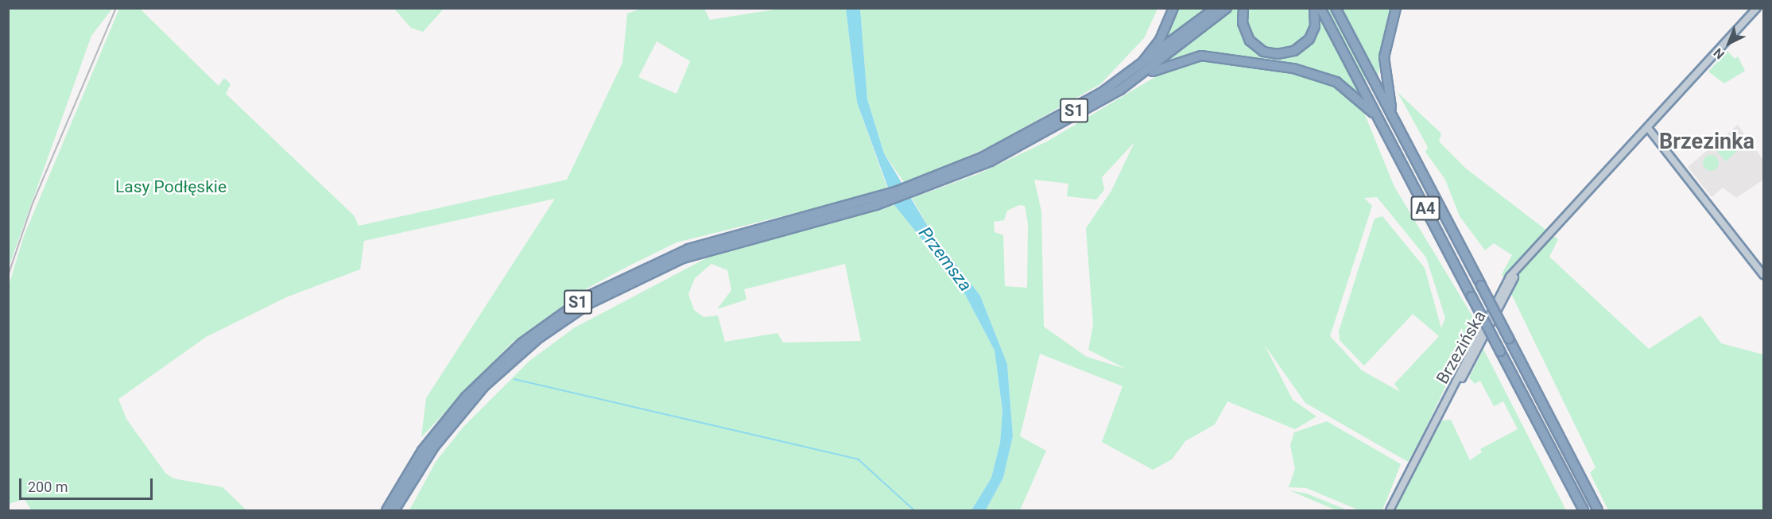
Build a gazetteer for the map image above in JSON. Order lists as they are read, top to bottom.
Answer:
{
  "streets": {
    "highway": ["S1", "A4"],
    "main road": ["Brzezińska"]
  },
  "districts": ["Brzezinka"],
  "water": ["Przemsza"],
  "parks": ["Lasy Podłęskie"],
  "scale_bar": "200 m",
  "north": "bottom left"
}
